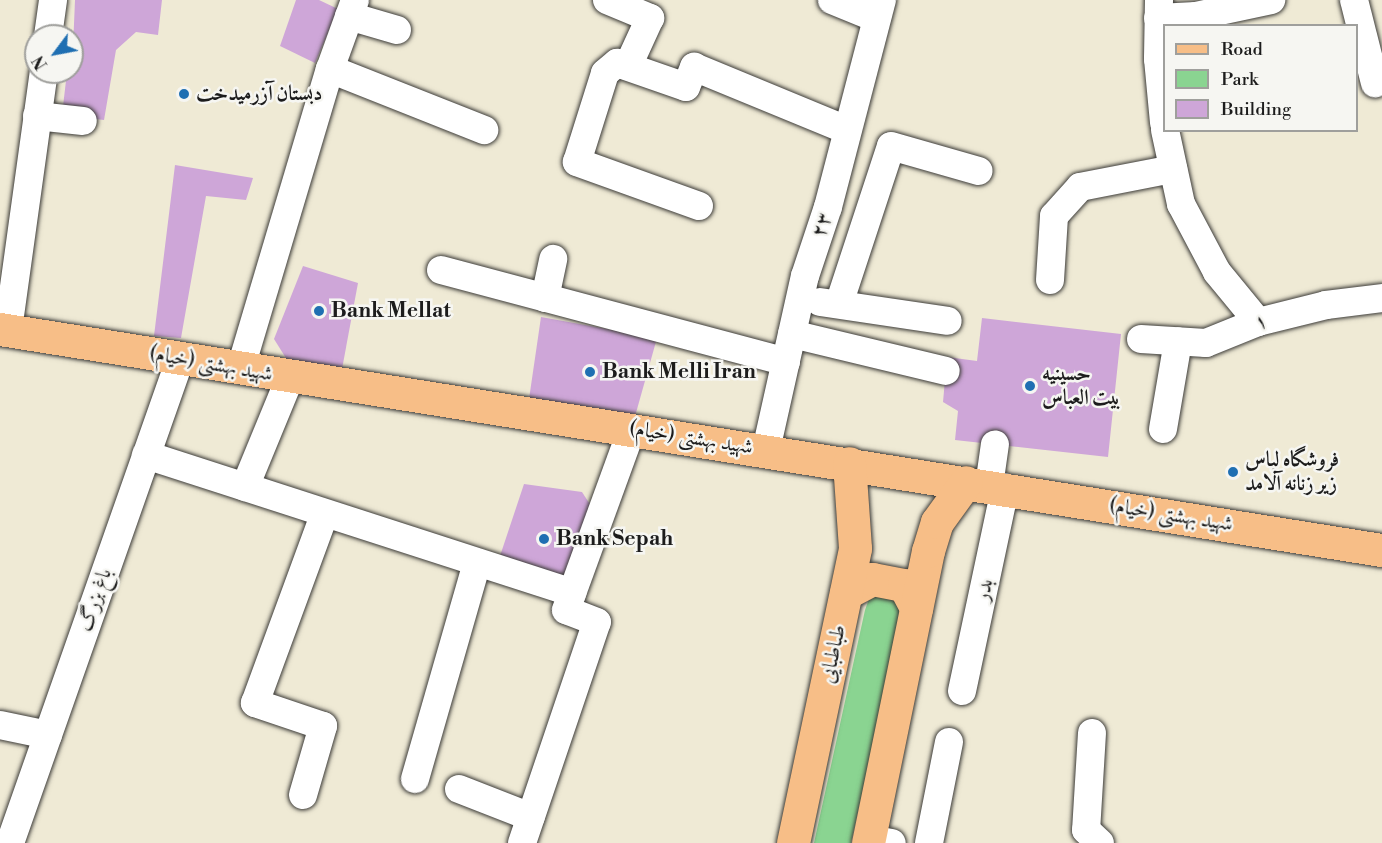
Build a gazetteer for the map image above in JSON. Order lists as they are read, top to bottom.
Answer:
{
  "streets": {
    "main road": ["شهید بهشتی (خیام)", "طباطبایی"],
    "street": [
      "۲۳",
      "۱",
      "بدر",
      "باغ بزرگ"
    ]
  },
  "crossings": [
    ["۲۳", "شهید بهشتی (خیام)"],
    ["شهید بهشتی (خیام)", "بدر"],
    ["شهید بهشتی (خیام)", "باغ بزرگ"],
    ["شهید بهشتی (خیام)", "طباطبایی"]
  ],
  "places": [
    "دبستان آزرمیدخت",
    "Bank Mellat",
    "Bank Melli Iran",
    "حسینیه بیت العباس",
    "فروشگاه لباس زیر زنانه آلامد",
    "Bank Sepah"
  ],
  "legend": ["Road", "Park", "Building"],
  "north": "bottom left"
}
